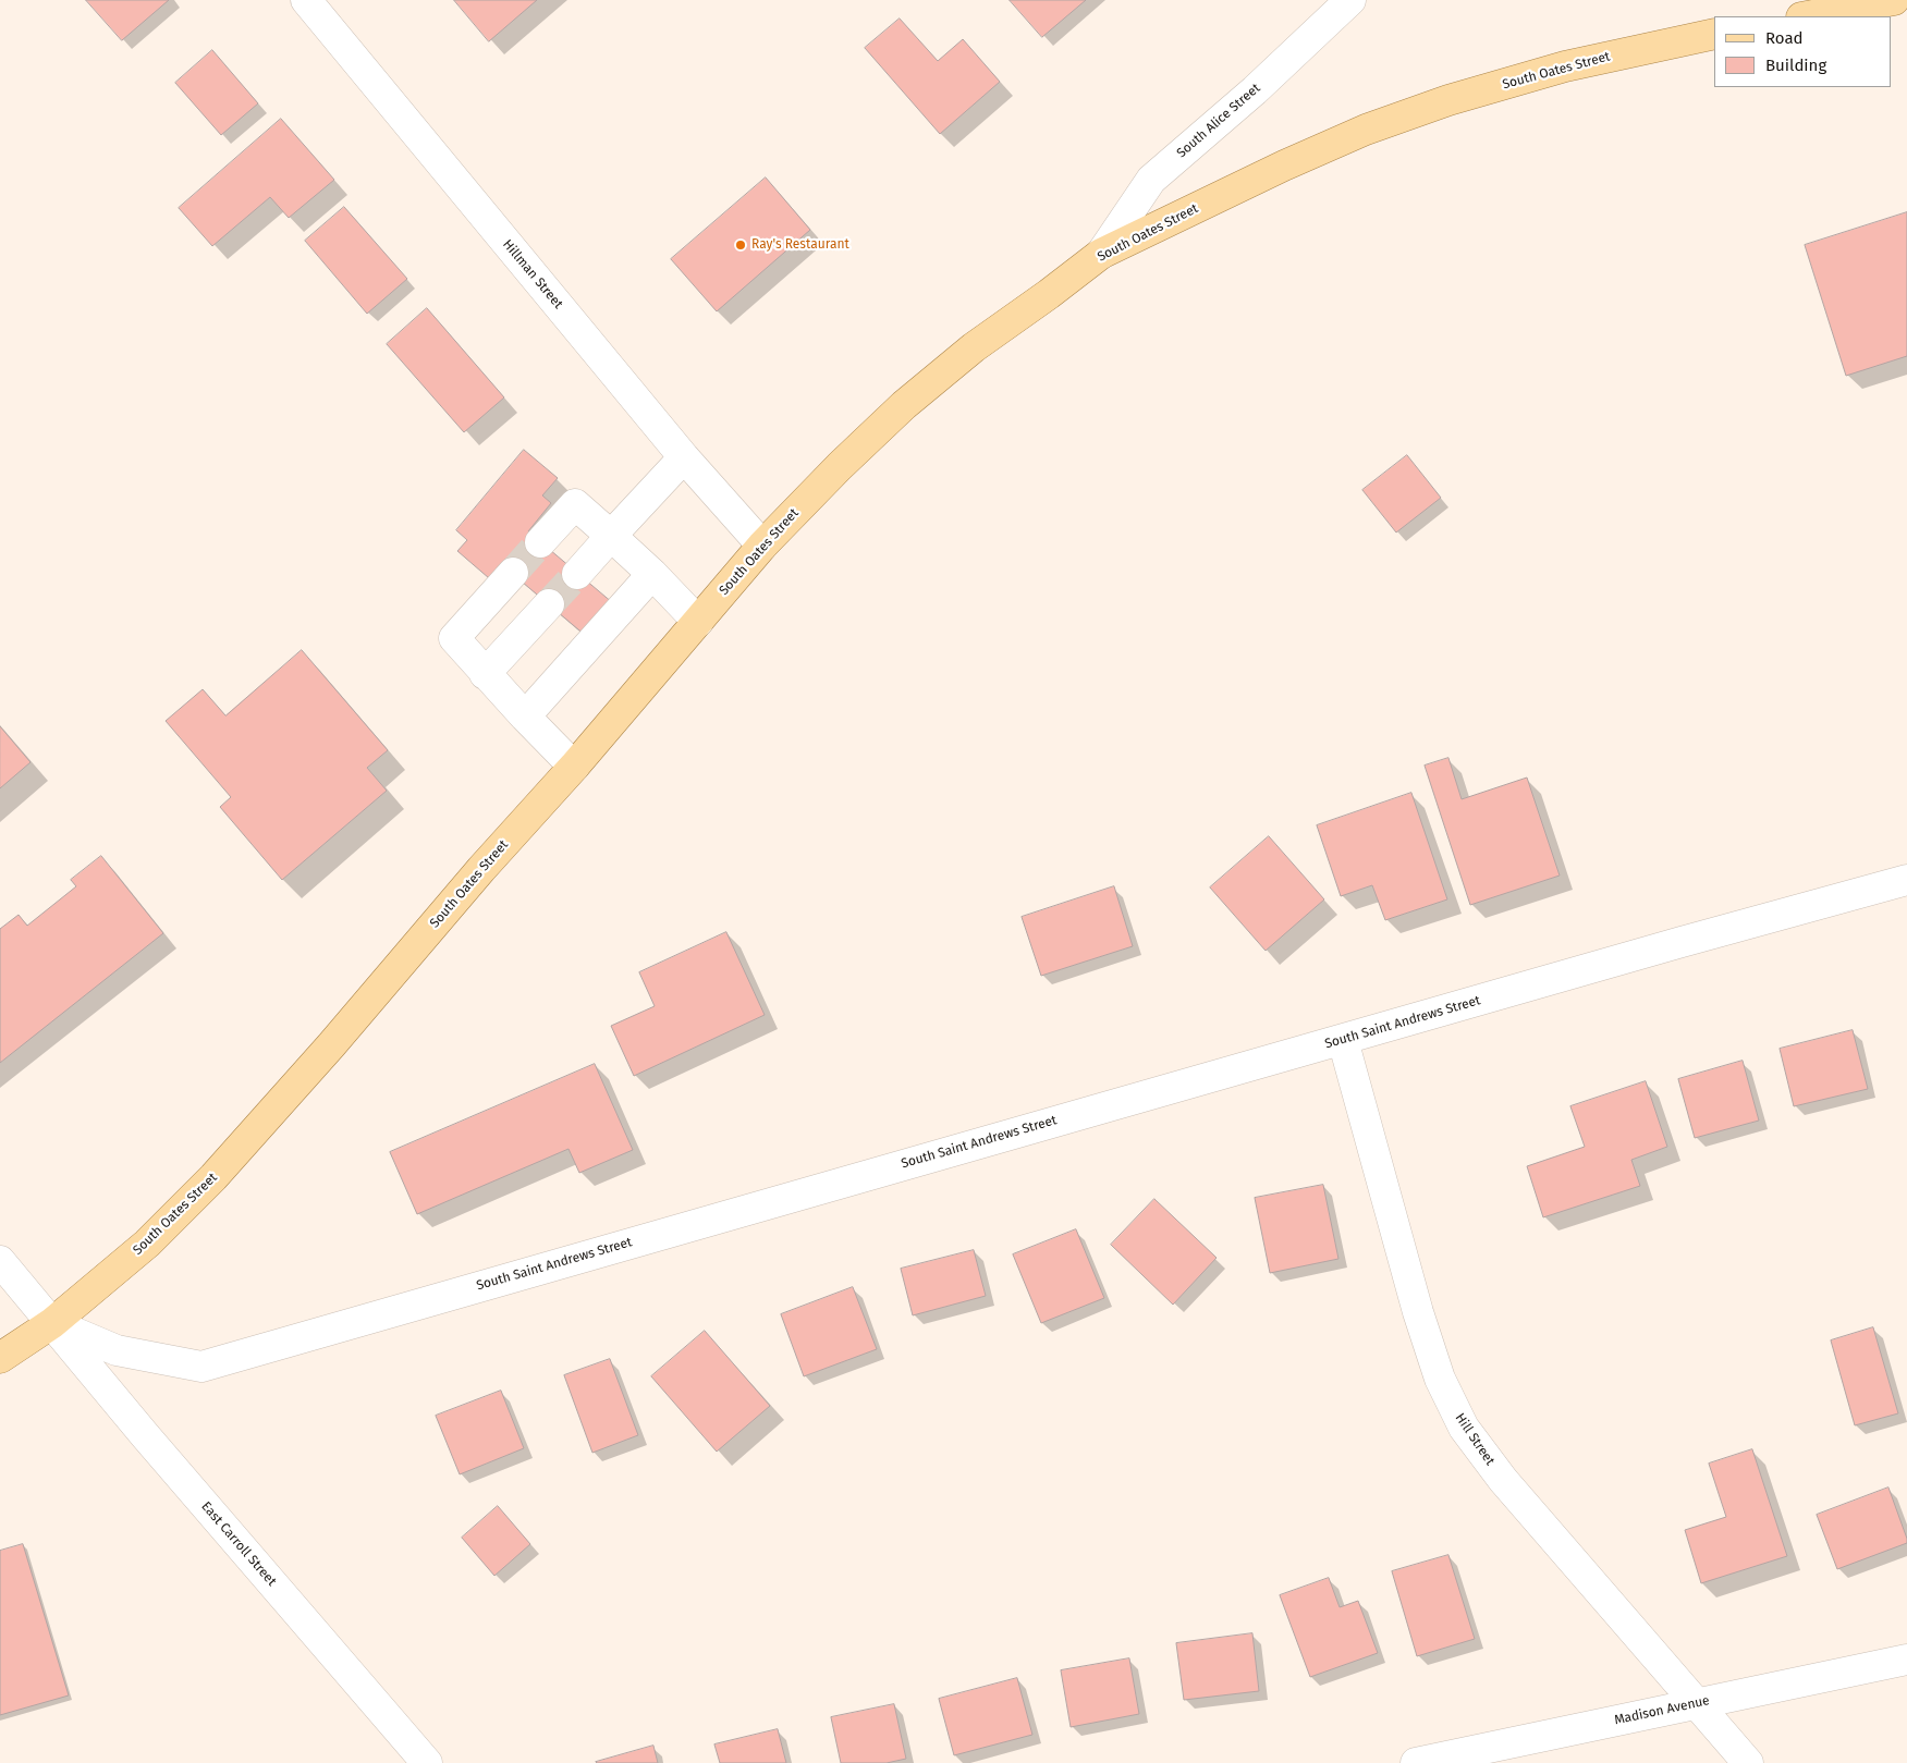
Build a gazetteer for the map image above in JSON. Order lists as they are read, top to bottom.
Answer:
{
  "streets": {
    "main road": ["South Oates Street"],
    "street": [
      "South Alice Street",
      "Hillman Street",
      "South Saint Andrews Street",
      "Hill Street",
      "East Carroll Street",
      "Madison Avenue"
    ]
  },
  "crossings": [
    ["South Oates Street", "South Alice Street"],
    ["South Oates Street", "Hillman Street"],
    ["South Oates Street", "South Saint Andrews Street"],
    ["South Oates Street", "East Carroll Street"],
    ["South Saint Andrews Street", "Hill Street"],
    ["South Saint Andrews Street", "East Carroll Street"],
    ["Hill Street", "Madison Avenue"]
  ],
  "places": ["Ray's Restaurant"],
  "legend": ["Road", "Building"]
}
